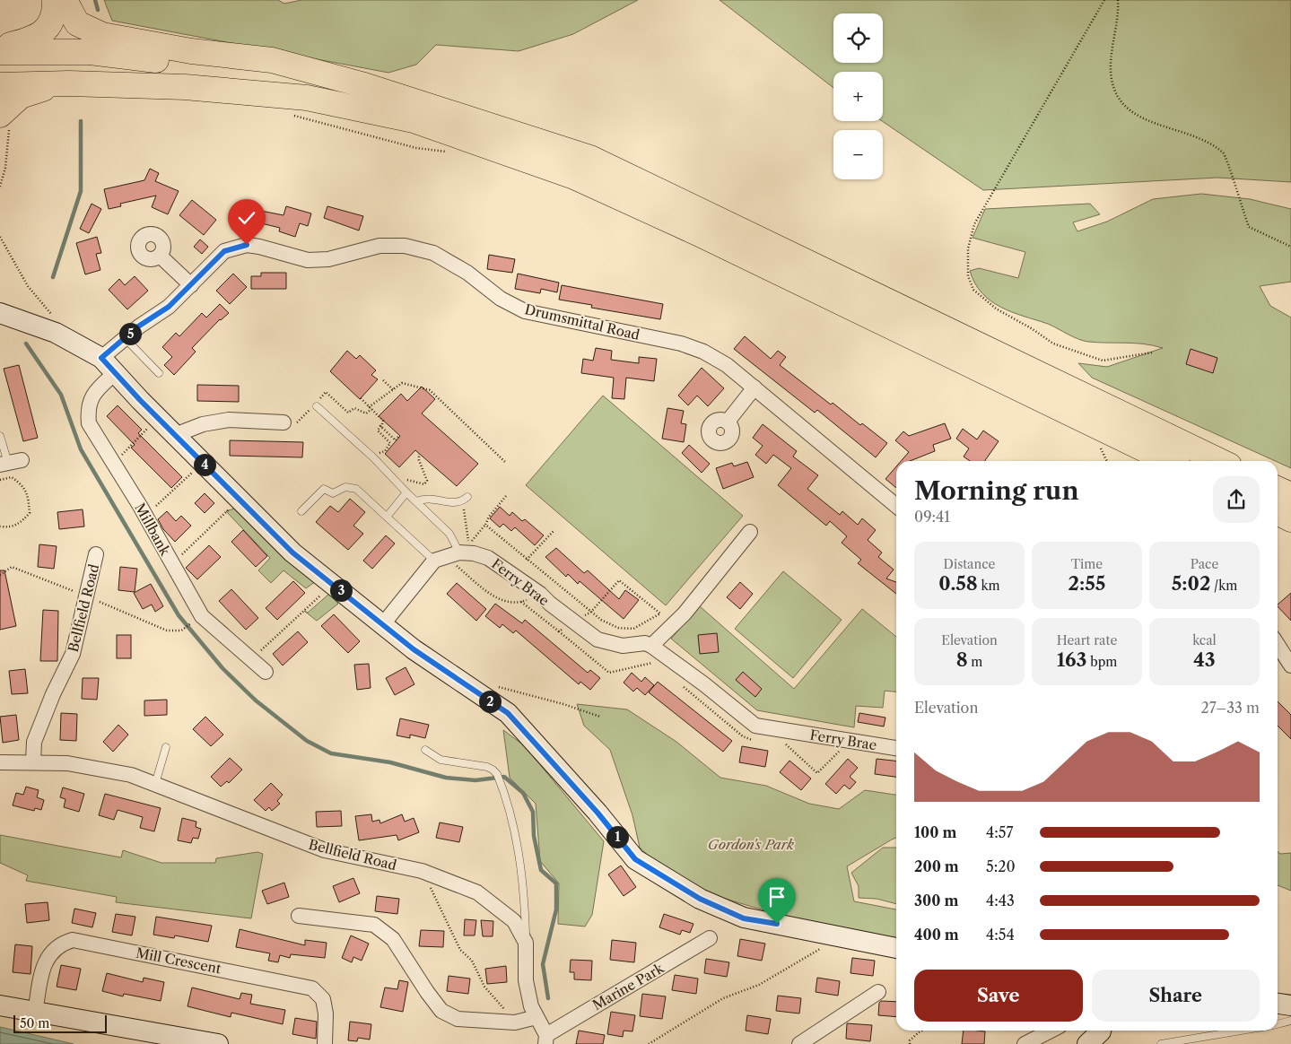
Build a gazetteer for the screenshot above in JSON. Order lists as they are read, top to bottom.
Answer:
{
  "streets": {
    "street": [
      "Drumsmittal Road",
      "Millbank",
      "Ferry Brae",
      "Bellfield Road",
      "Mill Crescent",
      "Marine Park"
    ]
  },
  "crossings": [
    ["Bellfield Road", "Marine Park"]
  ],
  "parks": ["Gordon's Park"],
  "scale_bar": "50 m",
  "page": {
    "map_buttons": ["+", "−"],
    "pins": [
      "5",
      "4",
      "3",
      "2",
      "1"
    ],
    "heading": ["Morning run", "09:41"],
    "stats": [
      ["Distance", "0.58 km"],
      ["Time", "2:55"],
      ["Pace", "5:02 /km"],
      ["Elevation", "8 m"],
      ["Heart rate", "163 bpm"],
      ["kcal", "43"]
    ],
    "chart": ["Elevation", "27–33 m"],
    "list": [
      {
        "name": "100 m",
        "note": "4:57"
      },
      {
        "name": "200 m",
        "note": "5:20"
      },
      {
        "name": "300 m",
        "note": "4:43"
      },
      {
        "name": "400 m",
        "note": "4:54"
      }
    ],
    "buttons": ["Save", "Share"],
    "scale": "50 m"
  }
}
